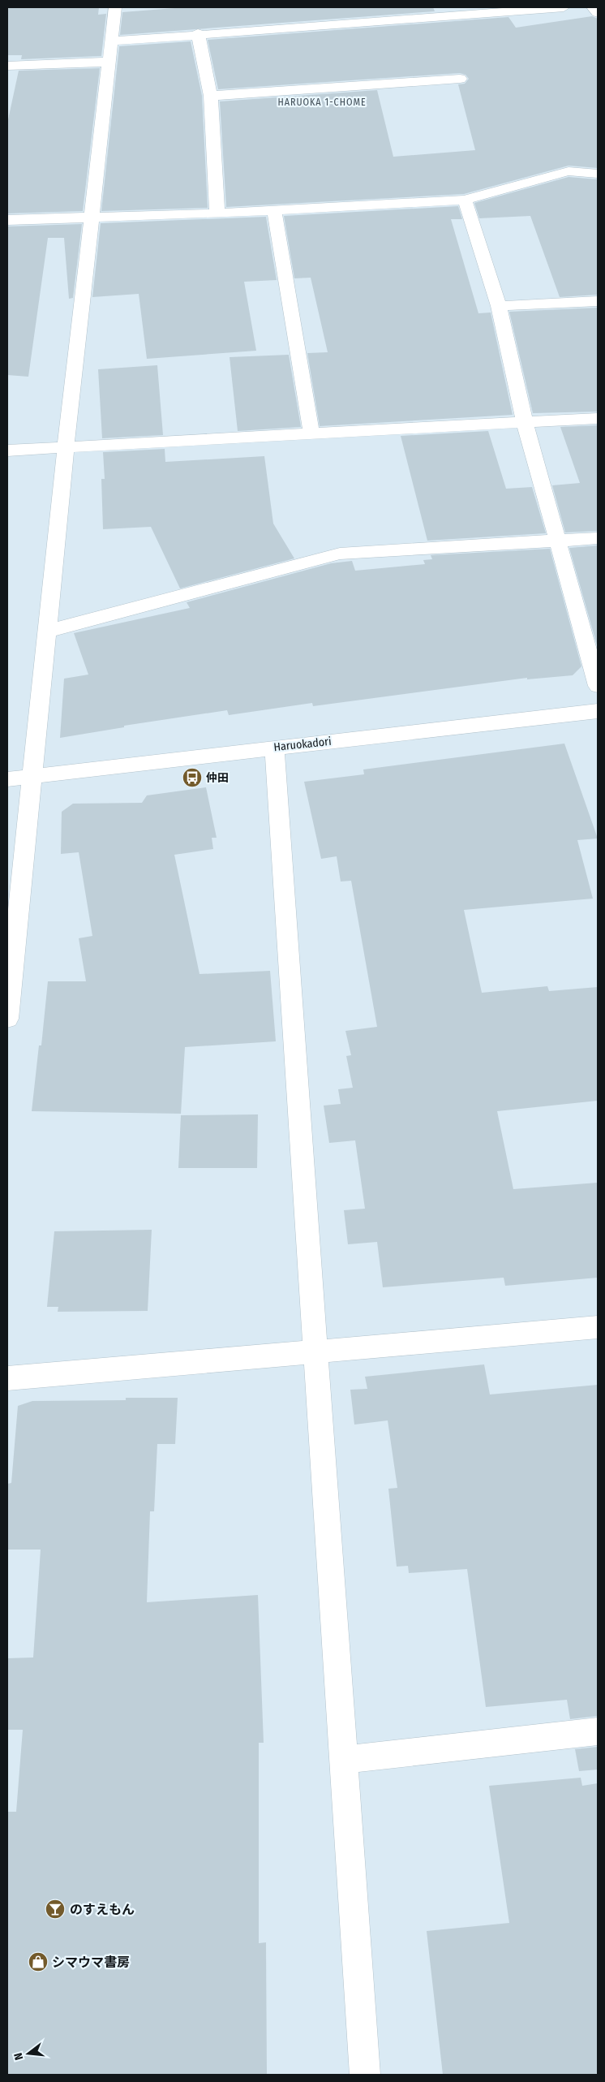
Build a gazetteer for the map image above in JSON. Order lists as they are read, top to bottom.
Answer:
{
  "streets": {
    "street": ["Haruokadori"]
  },
  "districts": ["HARUOKA 1-CHOME"],
  "places": {
    "bus stop": ["仲田"],
    "bar": ["のすえもん"],
    "shop": ["シマウマ書房"]
  },
  "north": "left"
}
